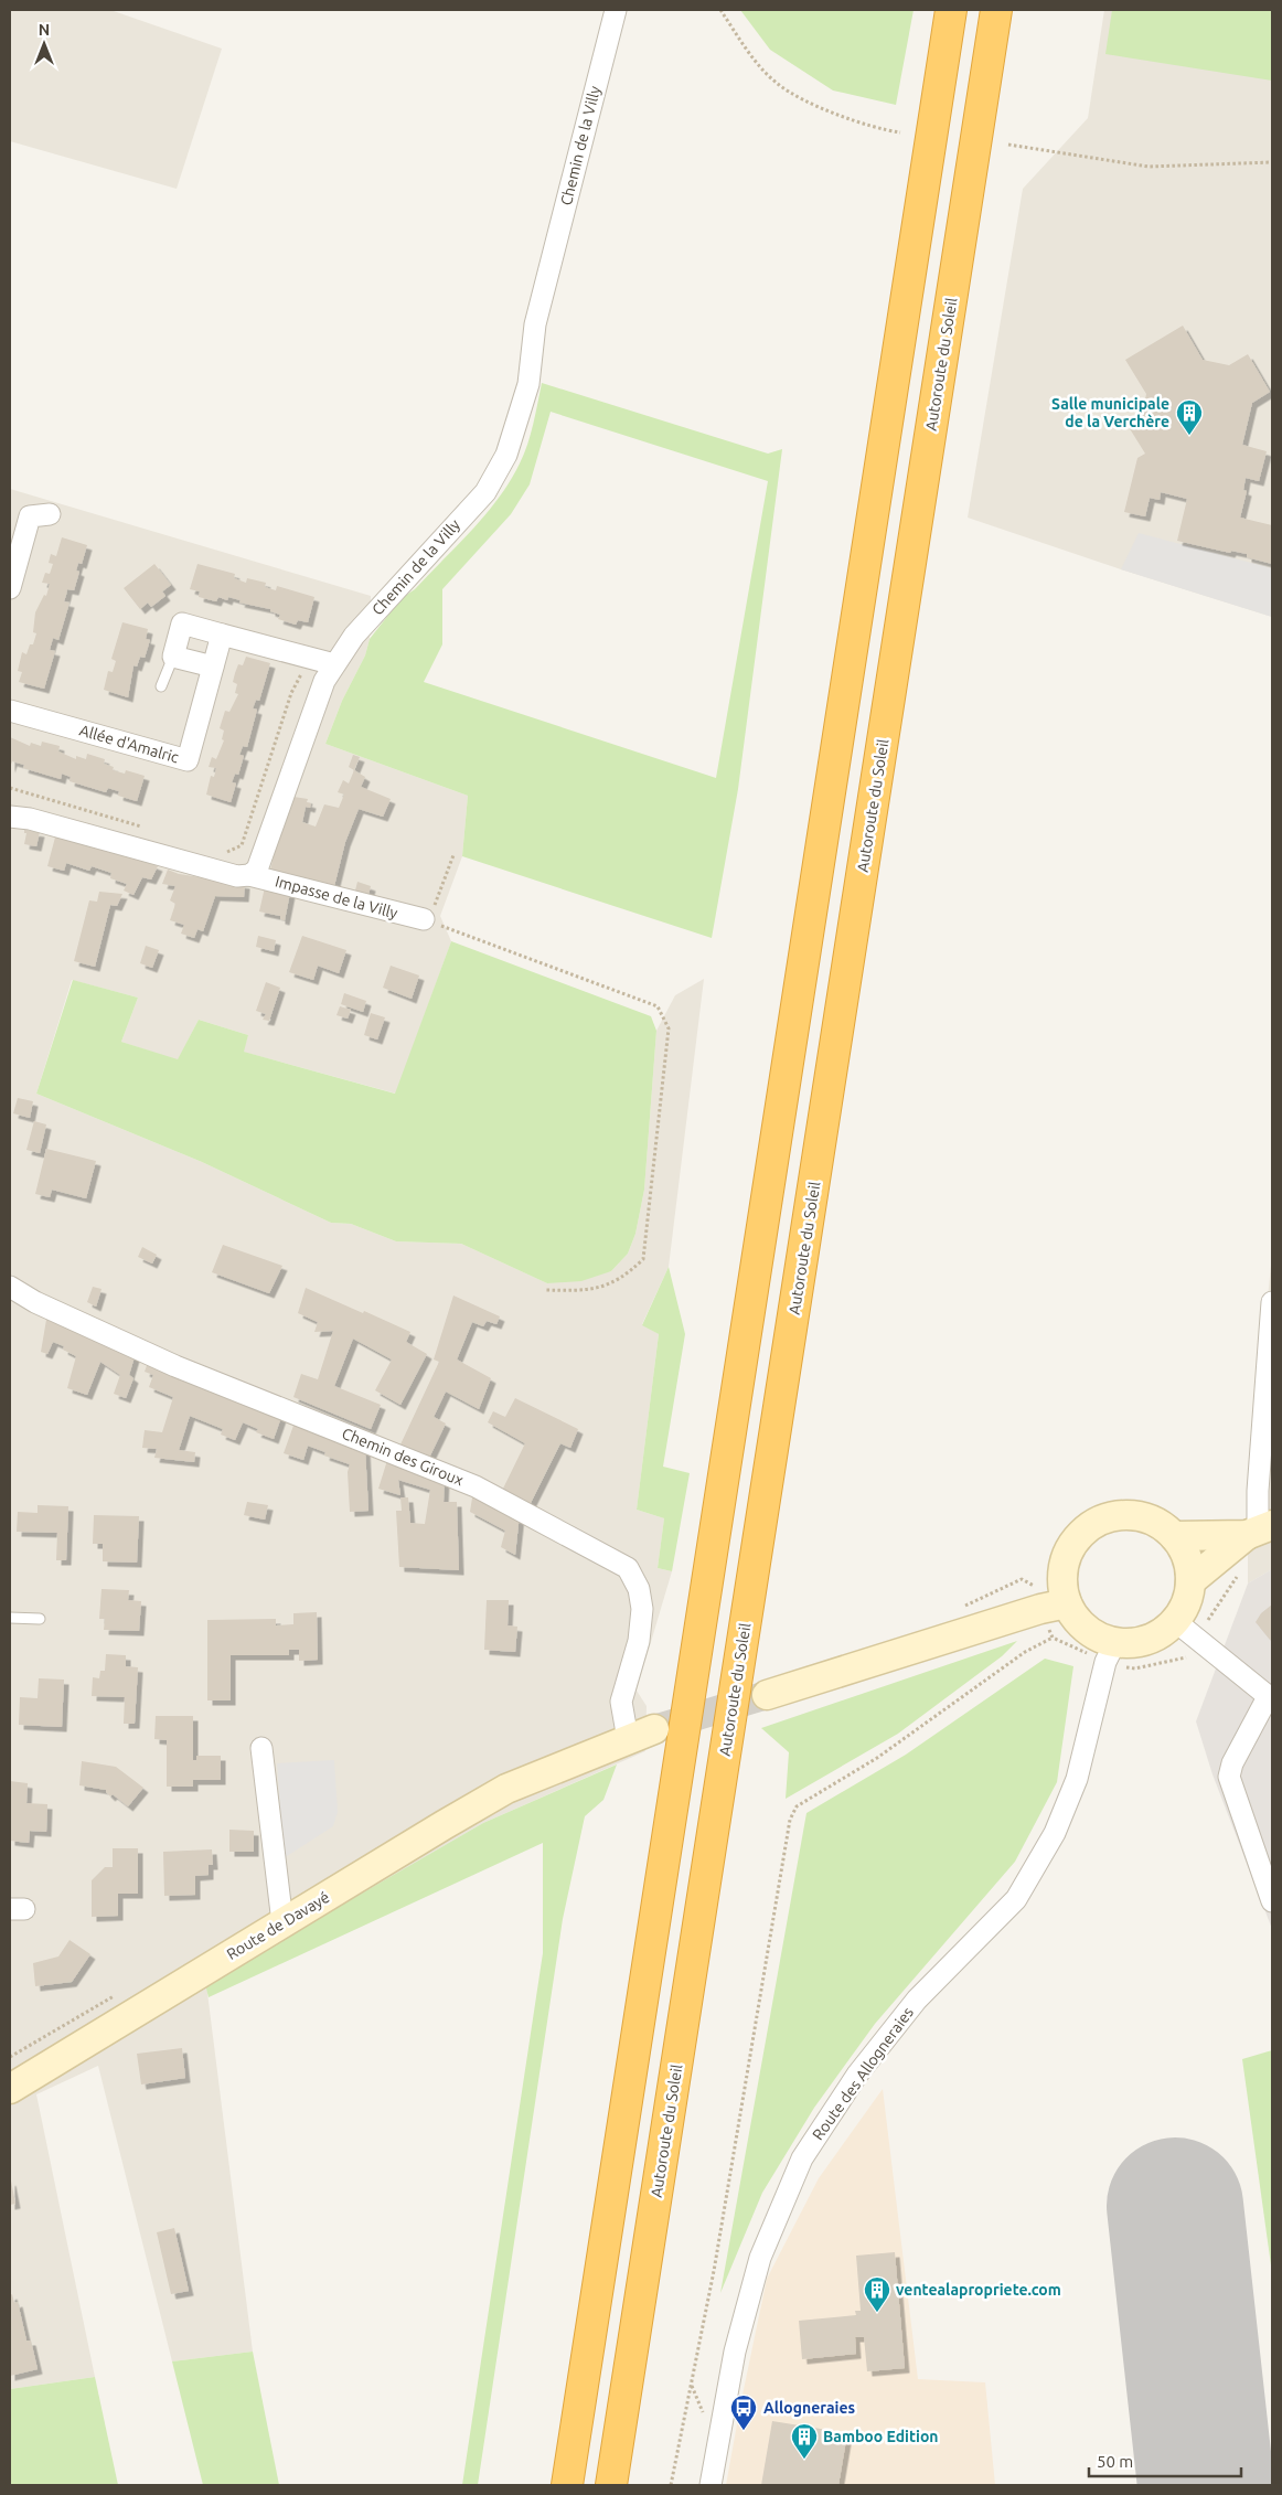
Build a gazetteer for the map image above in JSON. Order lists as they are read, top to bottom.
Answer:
{
  "streets": {
    "highway": ["Autoroute du Soleil"],
    "street": [
      "Chemin de la Villy",
      "Allée d'Amalric",
      "Impasse de la Villy",
      "Chemin des Giroux",
      "Route de Davayé",
      "Route des Allogneraies"
    ]
  },
  "crossings": [
    ["Chemin de la Villy", "Impasse de la Villy"],
    ["Chemin des Giroux", "Route de Davayé"]
  ],
  "places": {
    "building": ["Salle municipale de la Verchère", "ventealapropriete.com", "Bamboo Edition"],
    "bus stop": ["Allogneraies"]
  },
  "scale_bar": "50 m",
  "north": "top"
}
